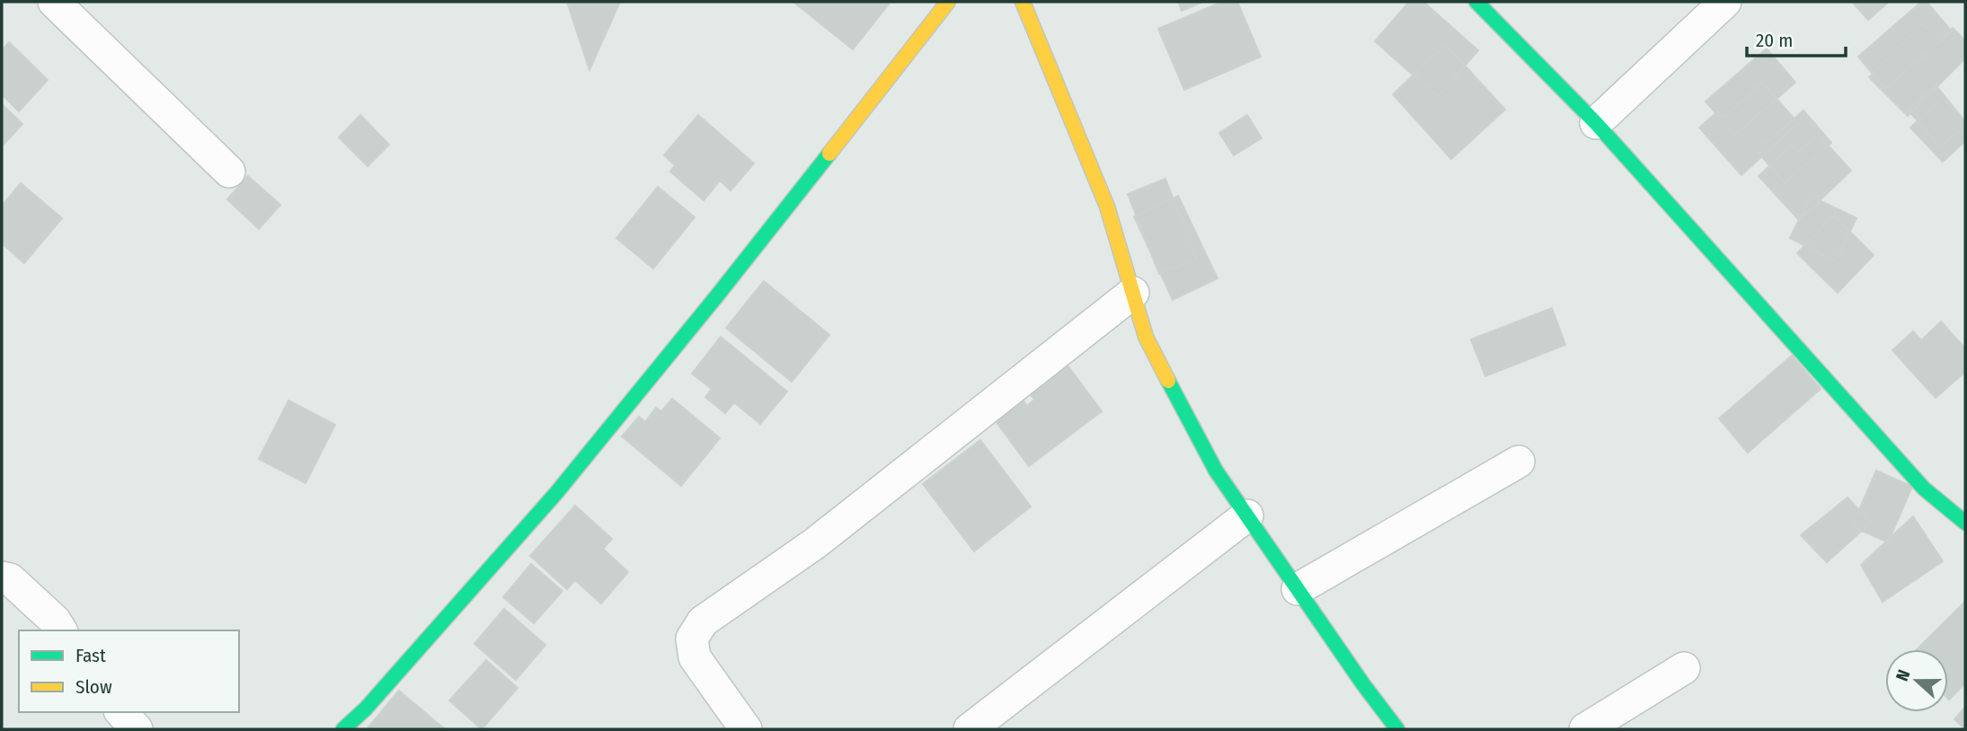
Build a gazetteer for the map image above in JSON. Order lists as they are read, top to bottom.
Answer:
{
  "legend": ["Fast", "Slow"],
  "scale_bar": "20 m",
  "north": "left"
}
